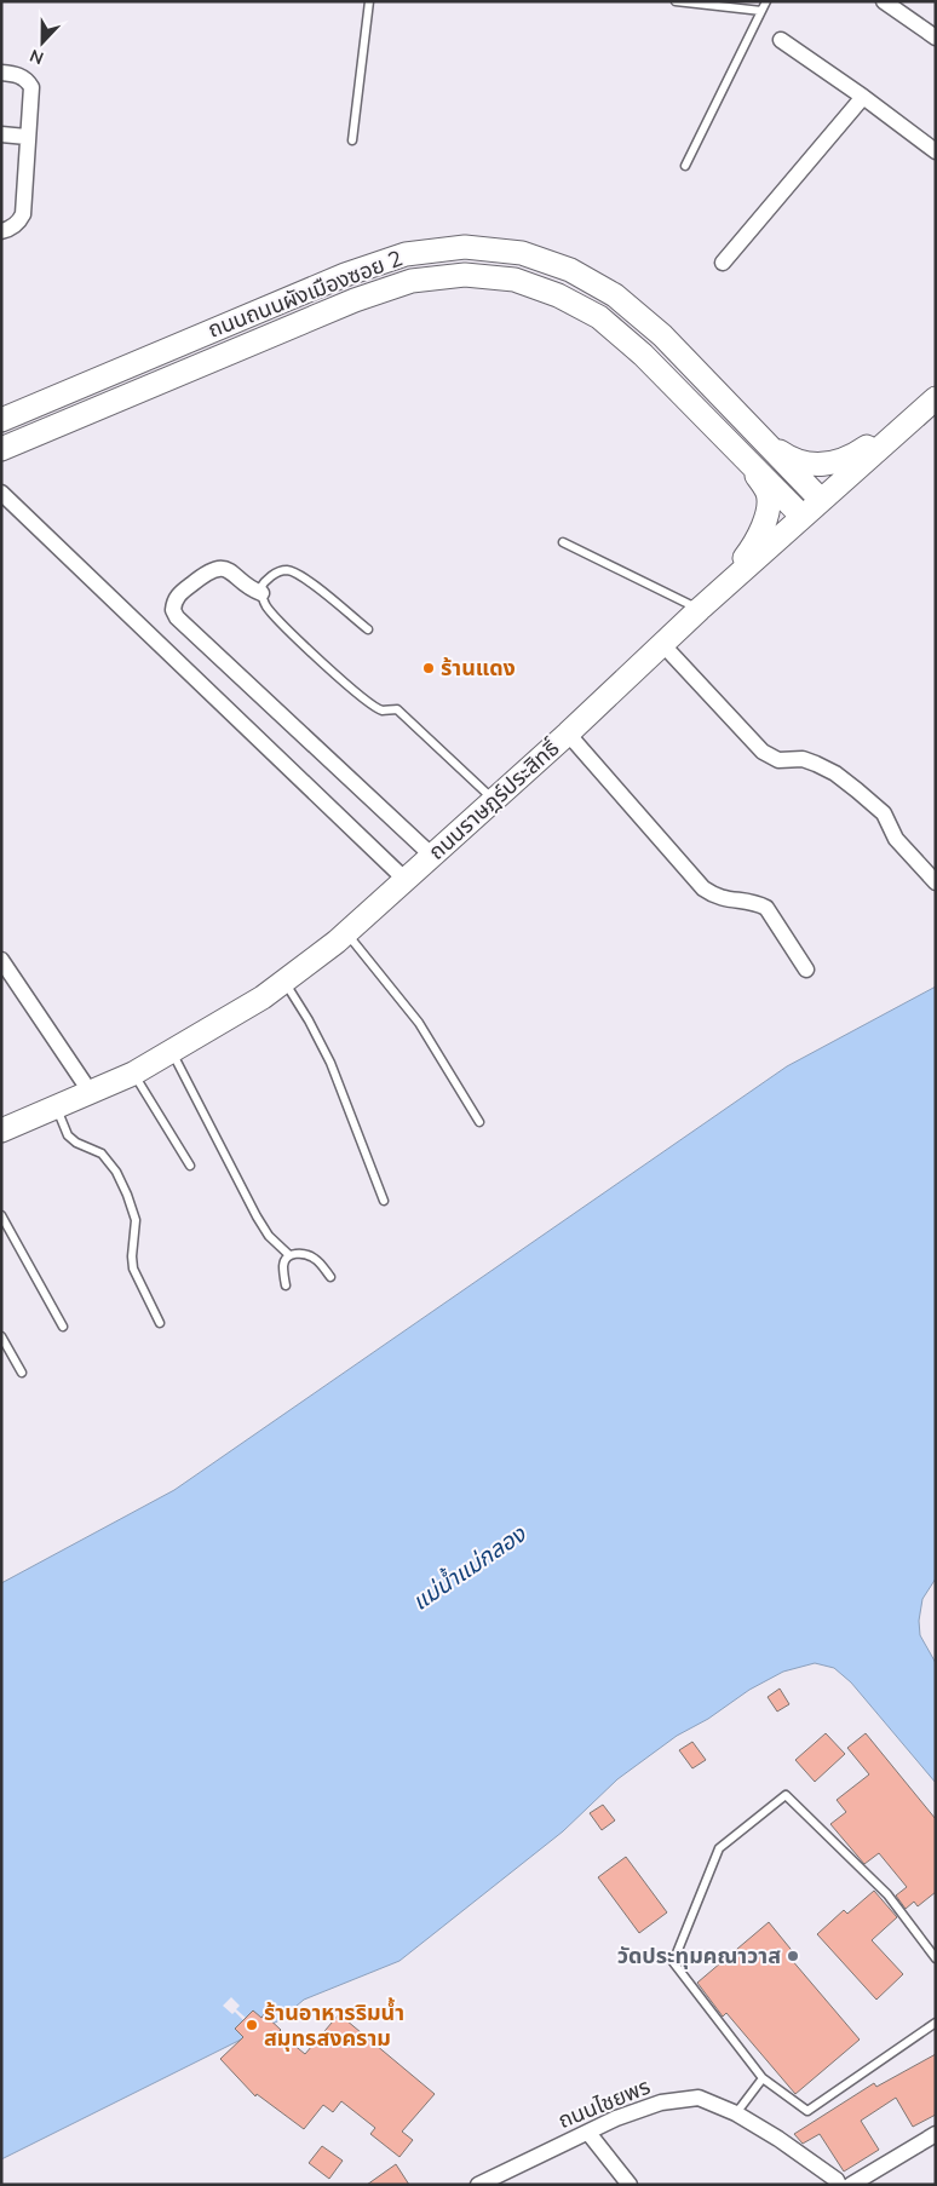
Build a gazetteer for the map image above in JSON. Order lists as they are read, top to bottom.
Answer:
{
  "streets": {
    "street": ["ถนนถนนผังเมืองซอย 2", "ถนนราษฎร์ประสิทธิ์", "ถนนไชยพร"]
  },
  "crossings": [
    ["ถนนถนนผังเมืองซอย 2", "ถนนราษฎร์ประสิทธิ์"]
  ],
  "water": ["แม่น้ำแม่กลอง"],
  "places": ["ร้านแดง", "วัดประทุมคณาวาส", "ร้านอาหารริมน้ำ สมุทรสงคราม"],
  "north": "bottom"
}
